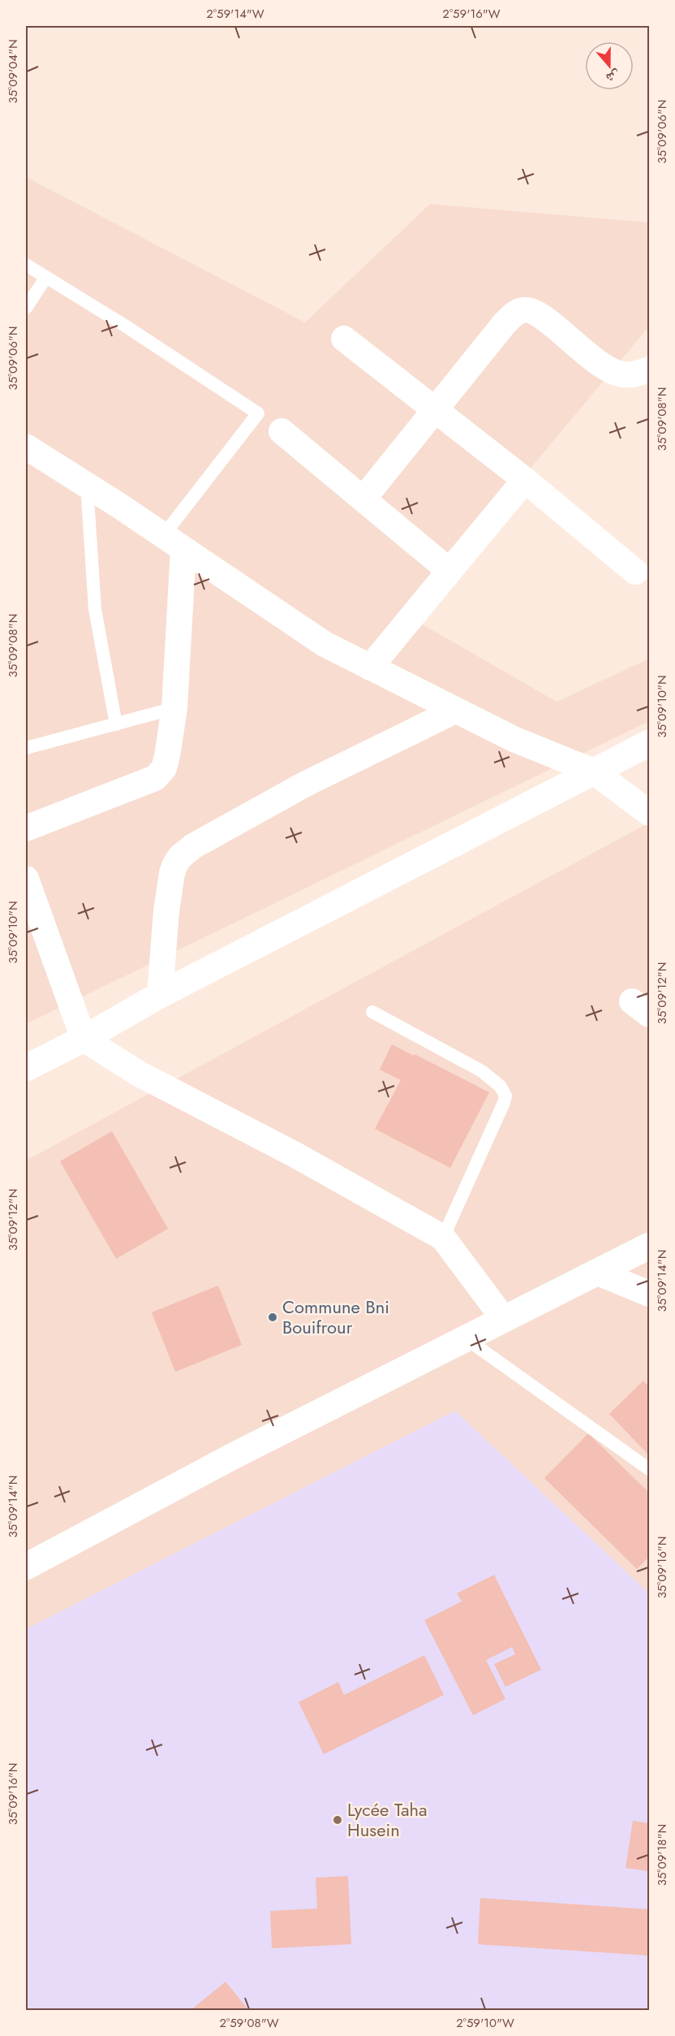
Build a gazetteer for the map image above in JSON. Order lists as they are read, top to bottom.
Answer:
{
  "places": ["Commune Bni Bouifrour", "Lycée Taha Husein"],
  "north": "bottom",
  "coordinates": [
    "2°59'14\"W",
    "2°59'16\"W",
    "35°09'04\"N",
    "35°09'06\"N",
    "35°09'08\"N",
    "35°09'10\"N",
    "35°09'12\"N",
    "35°09'14\"N",
    "35°09'16\"N",
    "35°09'18\"N",
    "2°59'08\"W",
    "2°59'10\"W"
  ]
}
